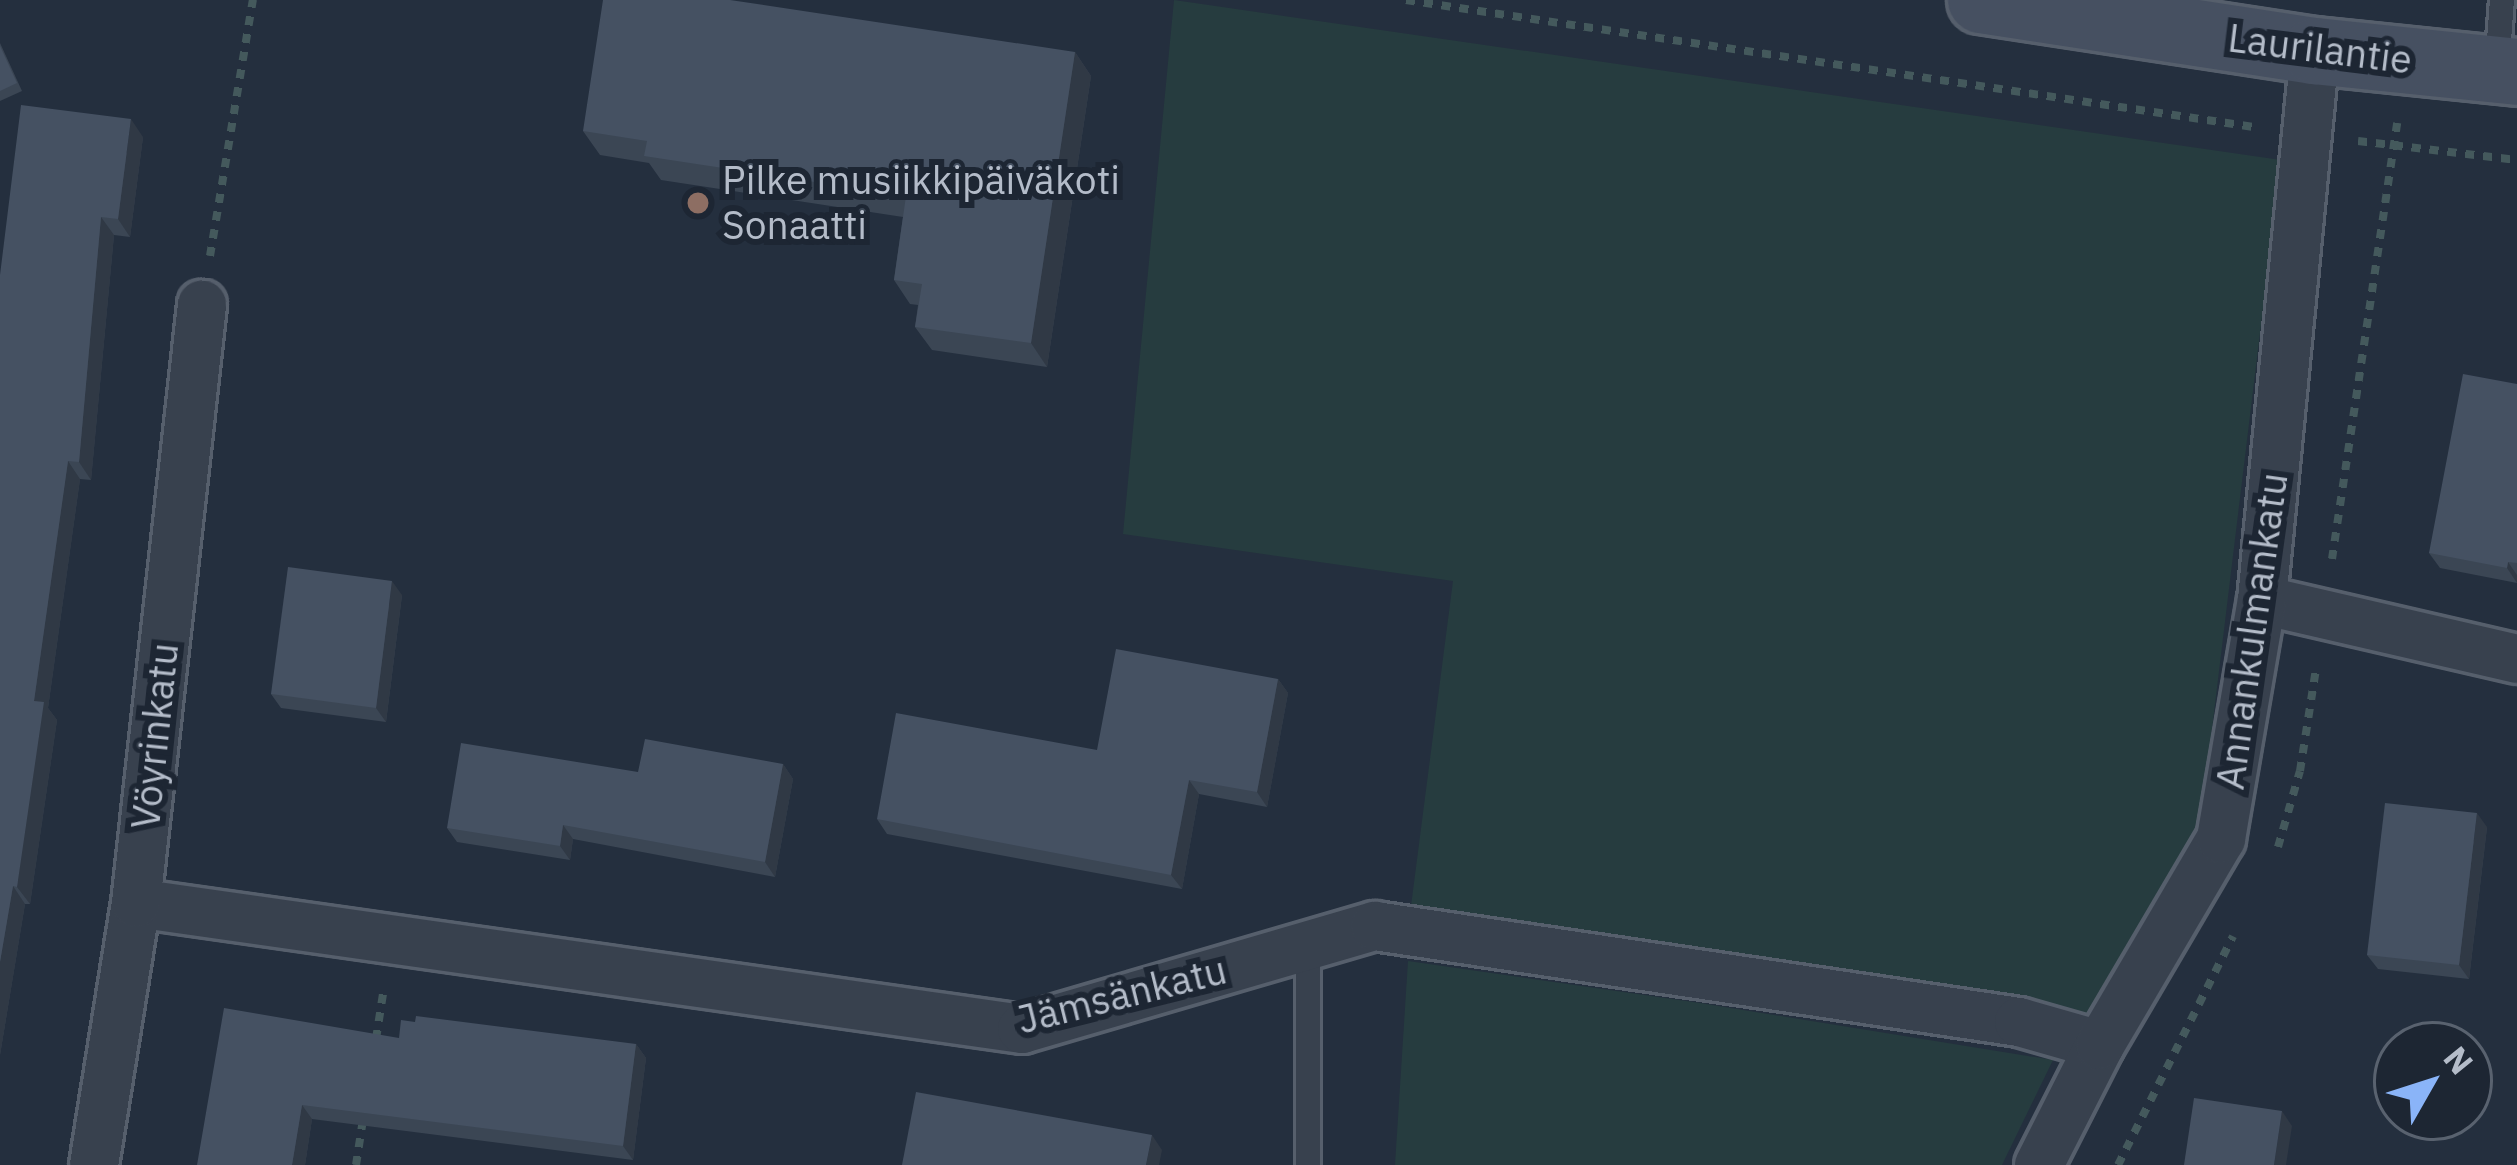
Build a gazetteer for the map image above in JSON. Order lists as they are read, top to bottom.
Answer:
{
  "streets": {
    "street": [
      "Laurilantie",
      "Annankulmankatu",
      "Vöyrinkatu",
      "Jämsänkatu"
    ]
  },
  "crossings": [
    ["Laurilantie", "Annankulmankatu"],
    ["Annankulmankatu", "Jämsänkatu"],
    ["Vöyrinkatu", "Jämsänkatu"]
  ],
  "places": ["Pilke musiikkipäiväkoti Sonaatti"],
  "north": "top right"
}
